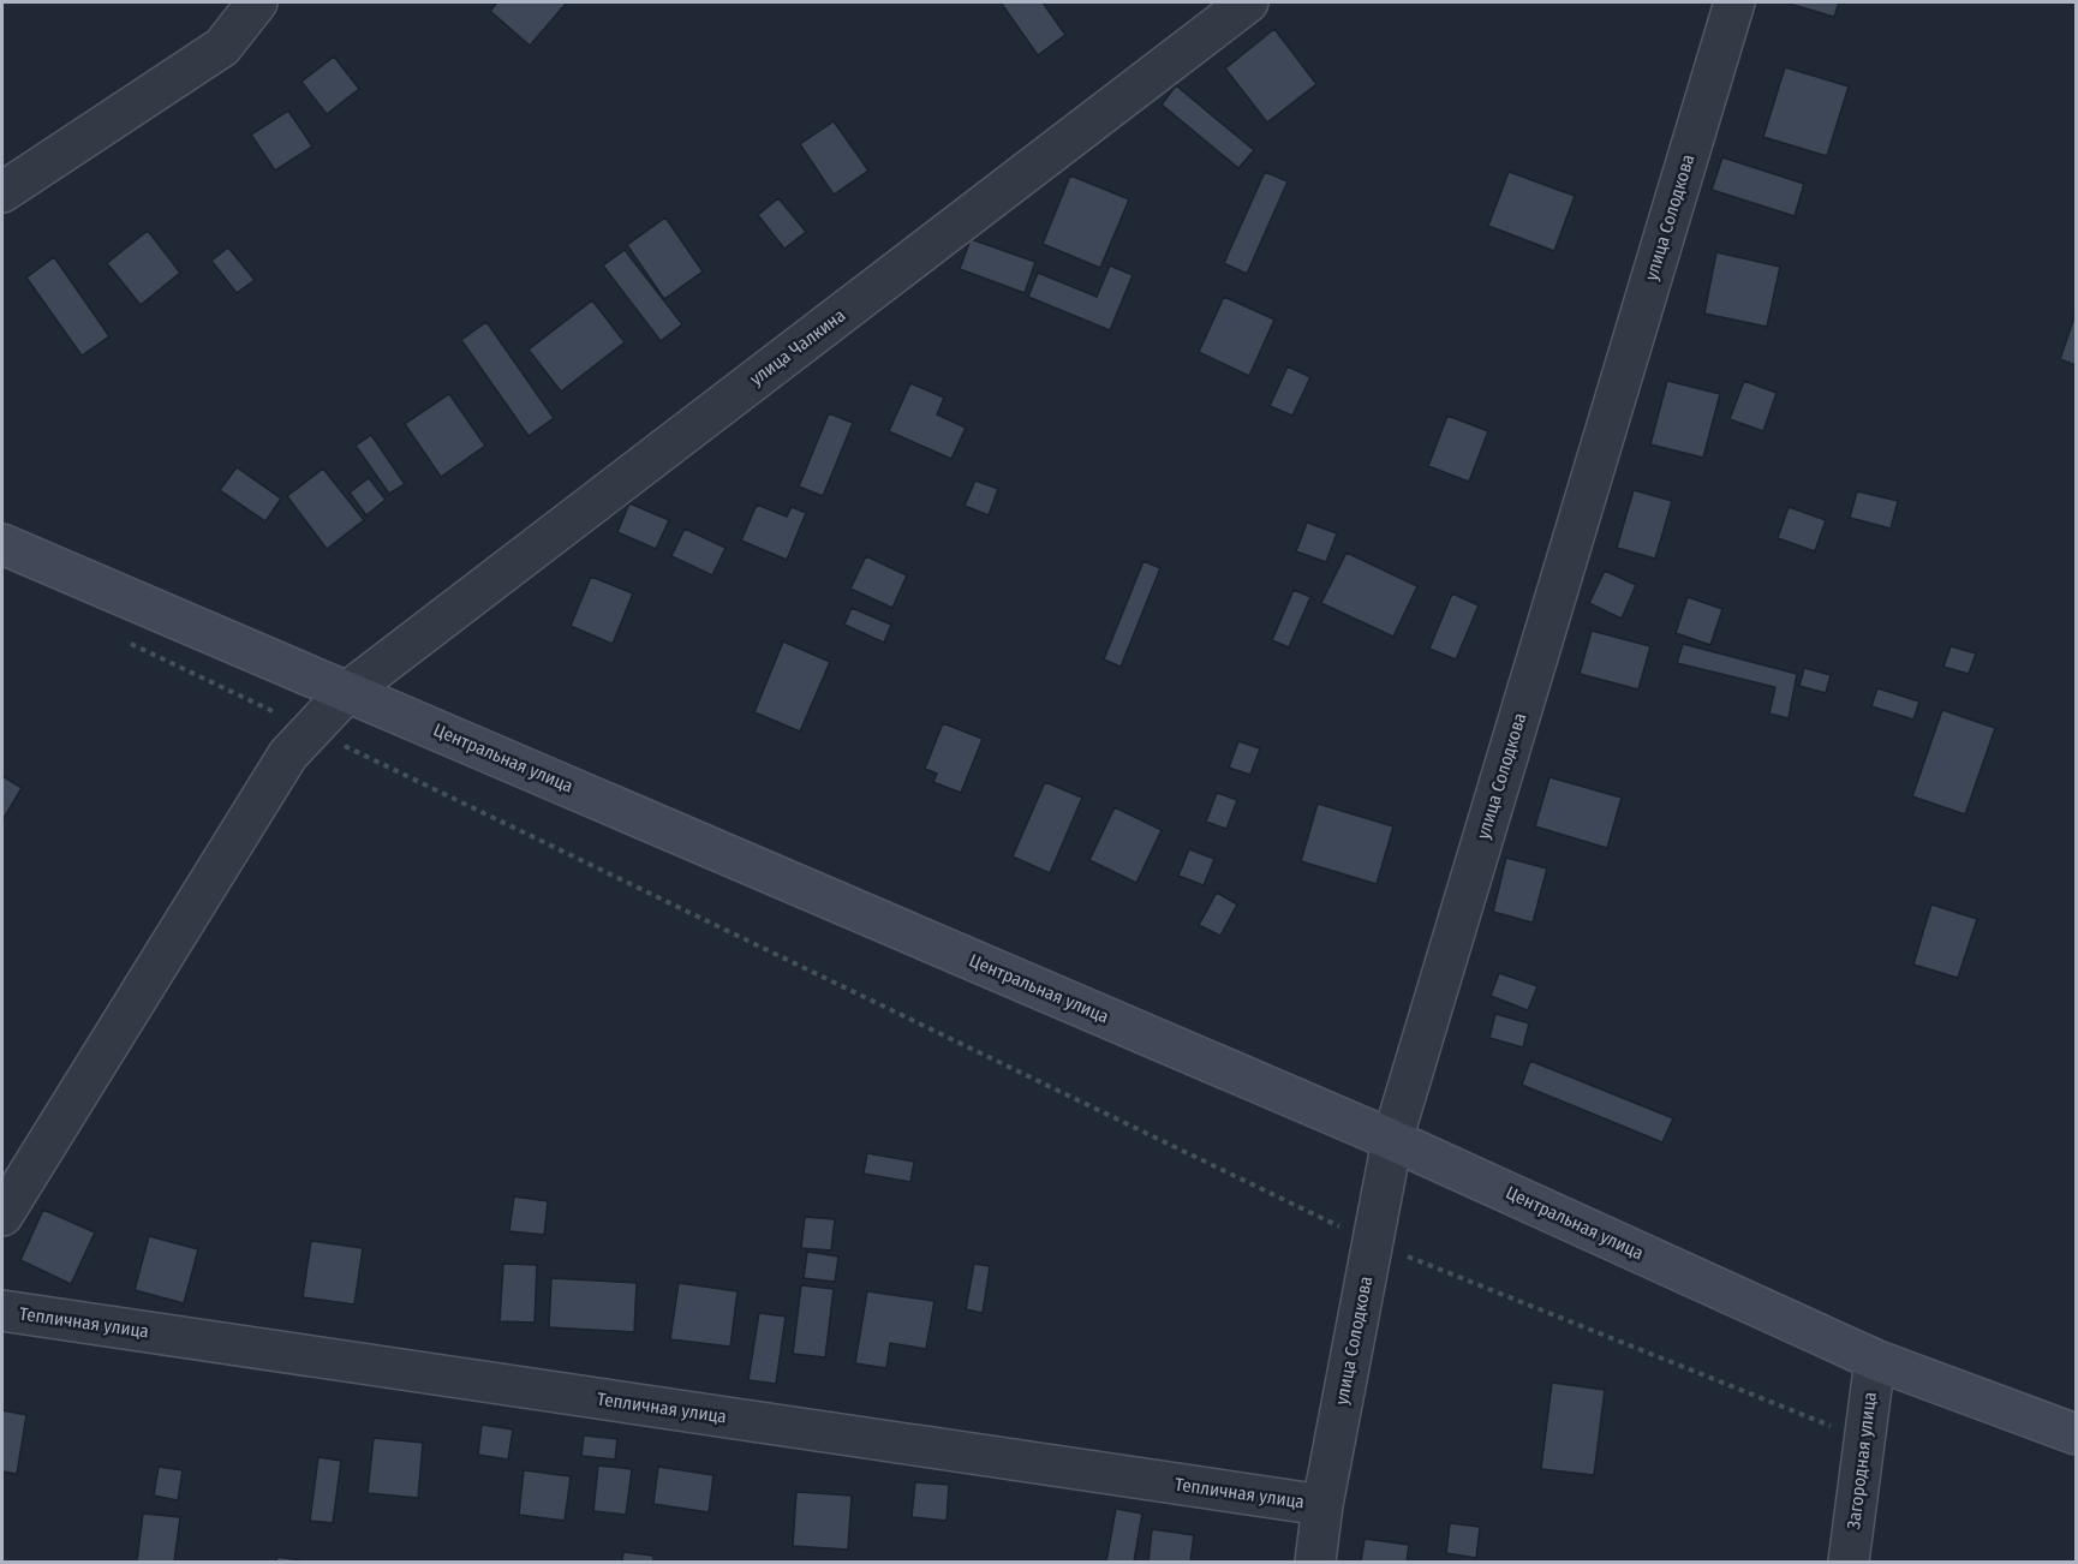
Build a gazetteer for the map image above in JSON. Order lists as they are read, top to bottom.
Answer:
{
  "streets": {
    "street": [
      "улица Солодкова",
      "улица Чалкина",
      "Центральная улица",
      "Тепличная улица",
      "Загородная улица"
    ]
  },
  "crossings": [
    ["улица Солодкова", "Центральная улица"],
    ["улица Солодкова", "Тепличная улица"],
    ["улица Чалкина", "Центральная улица"],
    ["Центральная улица", "Загородная улица"]
  ]
}
